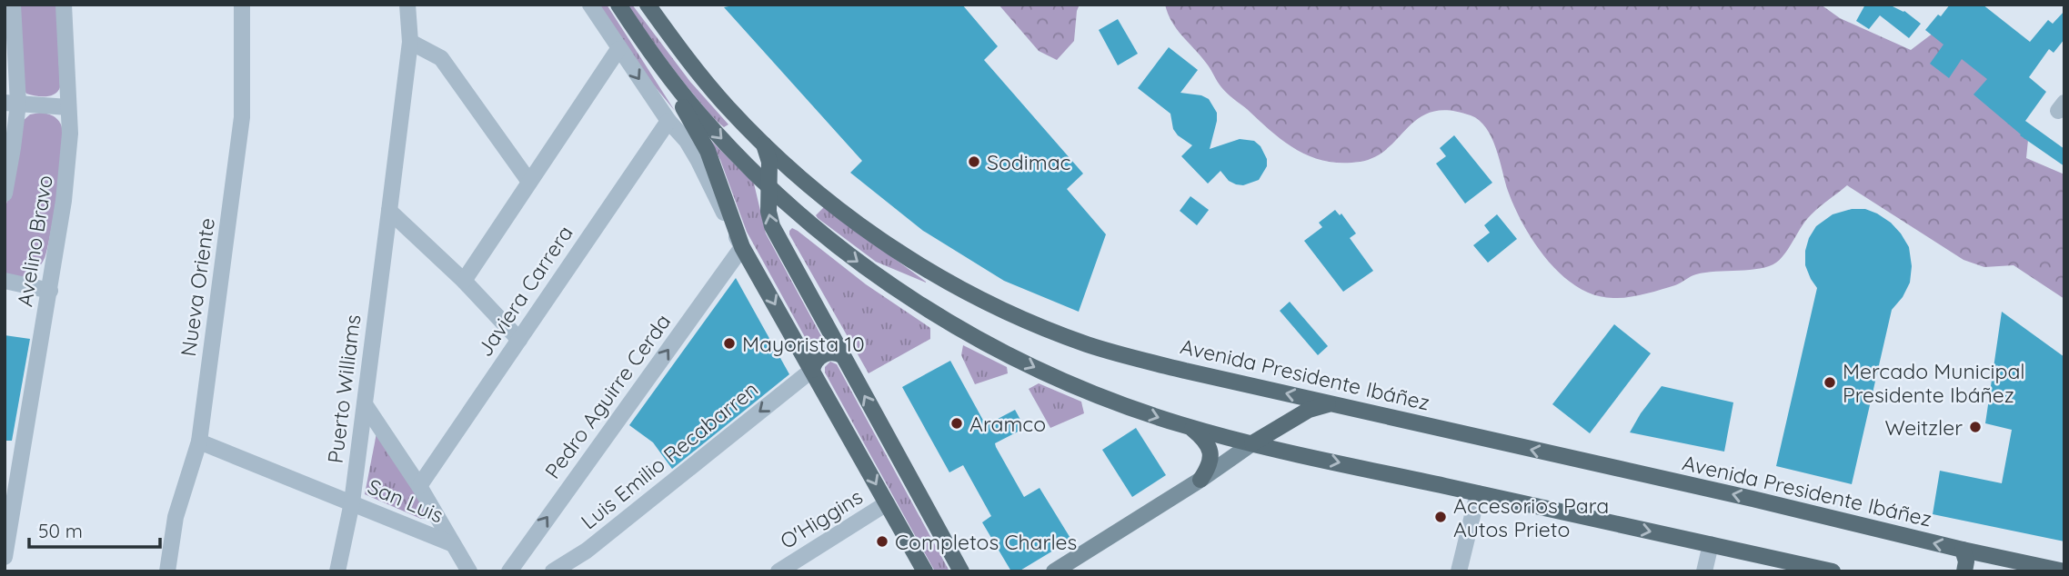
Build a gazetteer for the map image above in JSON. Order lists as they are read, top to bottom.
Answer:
{
  "streets": {
    "main road": ["Avenida Presidente Ibáñez"],
    "street": [
      "Avelino Bravo",
      "Nueva Oriente",
      "Javiera Carrera",
      "Puerto Williams",
      "Pedro Aguirre Cerda",
      "Luis Emilio Recabarren",
      "San Luis",
      "O'Higgins"
    ]
  },
  "crossings": [
    ["Nueva Oriente", "San Luis"],
    ["Javiera Carrera", "San Luis"],
    ["Puerto Williams", "San Luis"]
  ],
  "one_way": ["Pedro Aguirre Cerda", "Luis Emilio Recabarren"],
  "places": [
    "Sodimac",
    "Mayorista 10",
    "Mercado Municipal Presidente Ibáñez",
    "Aramco",
    "Weitzler",
    "Accesorios Para Autos Prieto",
    "Completos Charles"
  ],
  "scale_bar": "50 m"
}
